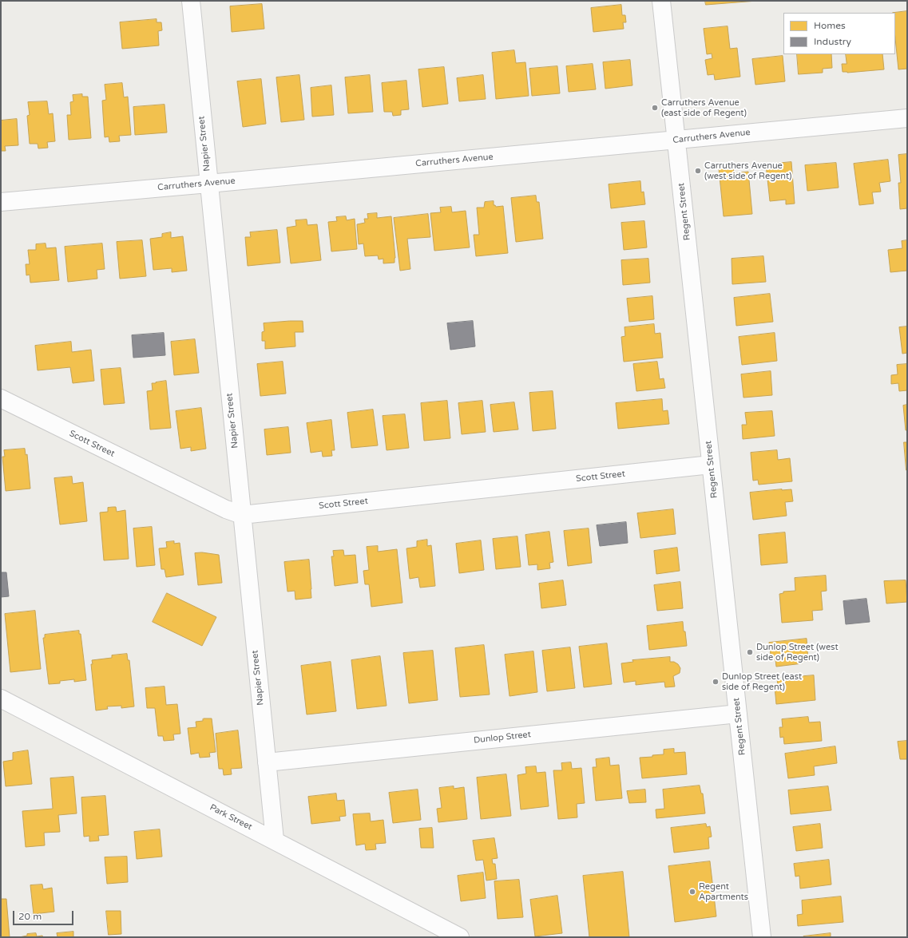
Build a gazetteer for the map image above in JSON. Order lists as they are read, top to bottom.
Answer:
{
  "streets": {
    "street": [
      "Carruthers Avenue",
      "Napier Street",
      "Regent Street",
      "Scott Street",
      "Dunlop Street",
      "Park Street"
    ]
  },
  "crossings": [
    ["Carruthers Avenue", "Napier Street"],
    ["Carruthers Avenue", "Regent Street"],
    ["Napier Street", "Scott Street"],
    ["Napier Street", "Dunlop Street"],
    ["Napier Street", "Park Street"],
    ["Regent Street", "Scott Street"],
    ["Regent Street", "Dunlop Street"]
  ],
  "places": [
    "Carruthers Avenue (east side of Regent)",
    "Carruthers Avenue (west side of Regent)",
    "Dunlop Street (west side of Regent)",
    "Dunlop Street (east side of Regent)",
    "Regent Apartments"
  ],
  "legend": ["Homes", "Industry"],
  "scale_bar": "20 m"
}
